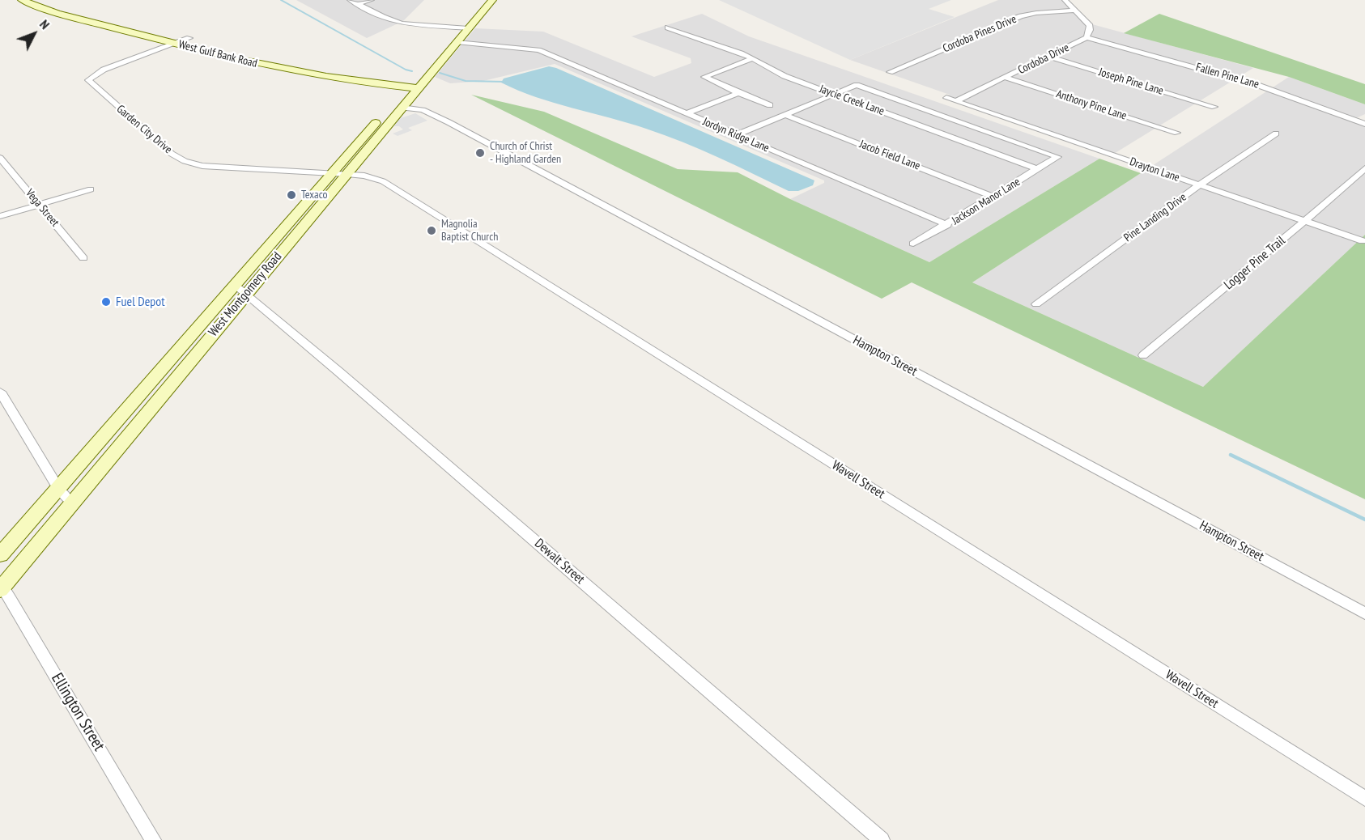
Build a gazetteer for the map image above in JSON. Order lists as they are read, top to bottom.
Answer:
{
  "streets": {
    "main road": ["West Gulf Bank Road", "West Montgomery Road"],
    "street": [
      "Cordoba Pines Drive",
      "Cordoba Drive",
      "Fallen Pine Lane",
      "Joseph Pine Lane",
      "Jaycie Creek Lane",
      "Anthony Pine Lane",
      "Garden City Drive",
      "Jordyn Ridge Lane",
      "Jacob Field Lane",
      "Drayton Lane",
      "Jackson Manor Lane",
      "Vega Street",
      "Pine Landing Drive",
      "Logger Pine Trail",
      "Hampton Street",
      "Wavell Street",
      "Dewalt Street",
      "Ellington Street"
    ]
  },
  "crossings": [
    ["West Gulf Bank Road", "Garden City Drive"],
    ["West Gulf Bank Road", "West Montgomery Road"],
    ["Cordoba Drive", "Fallen Pine Lane"],
    ["Cordoba Drive", "Joseph Pine Lane"],
    ["Cordoba Drive", "Anthony Pine Lane"],
    ["Cordoba Drive", "Drayton Lane"],
    ["Jaycie Creek Lane", "Jackson Manor Lane"],
    ["Garden City Drive", "West Montgomery Road"],
    ["Garden City Drive", "Wavell Street"],
    ["Jordyn Ridge Lane", "Jackson Manor Lane"],
    ["Jordyn Ridge Lane", "West Montgomery Road"],
    ["Jacob Field Lane", "Jackson Manor Lane"],
    ["Drayton Lane", "Pine Landing Drive"],
    ["Drayton Lane", "Logger Pine Trail"],
    ["West Montgomery Road", "Hampton Street"],
    ["West Montgomery Road", "Wavell Street"],
    ["West Montgomery Road", "Dewalt Street"],
    ["West Montgomery Road", "Ellington Street"]
  ],
  "places": [
    "Church of Christ - Highland Garden",
    "Texaco",
    "Magnolia Baptist Church",
    "Fuel Depot"
  ],
  "north": "top right"
}
